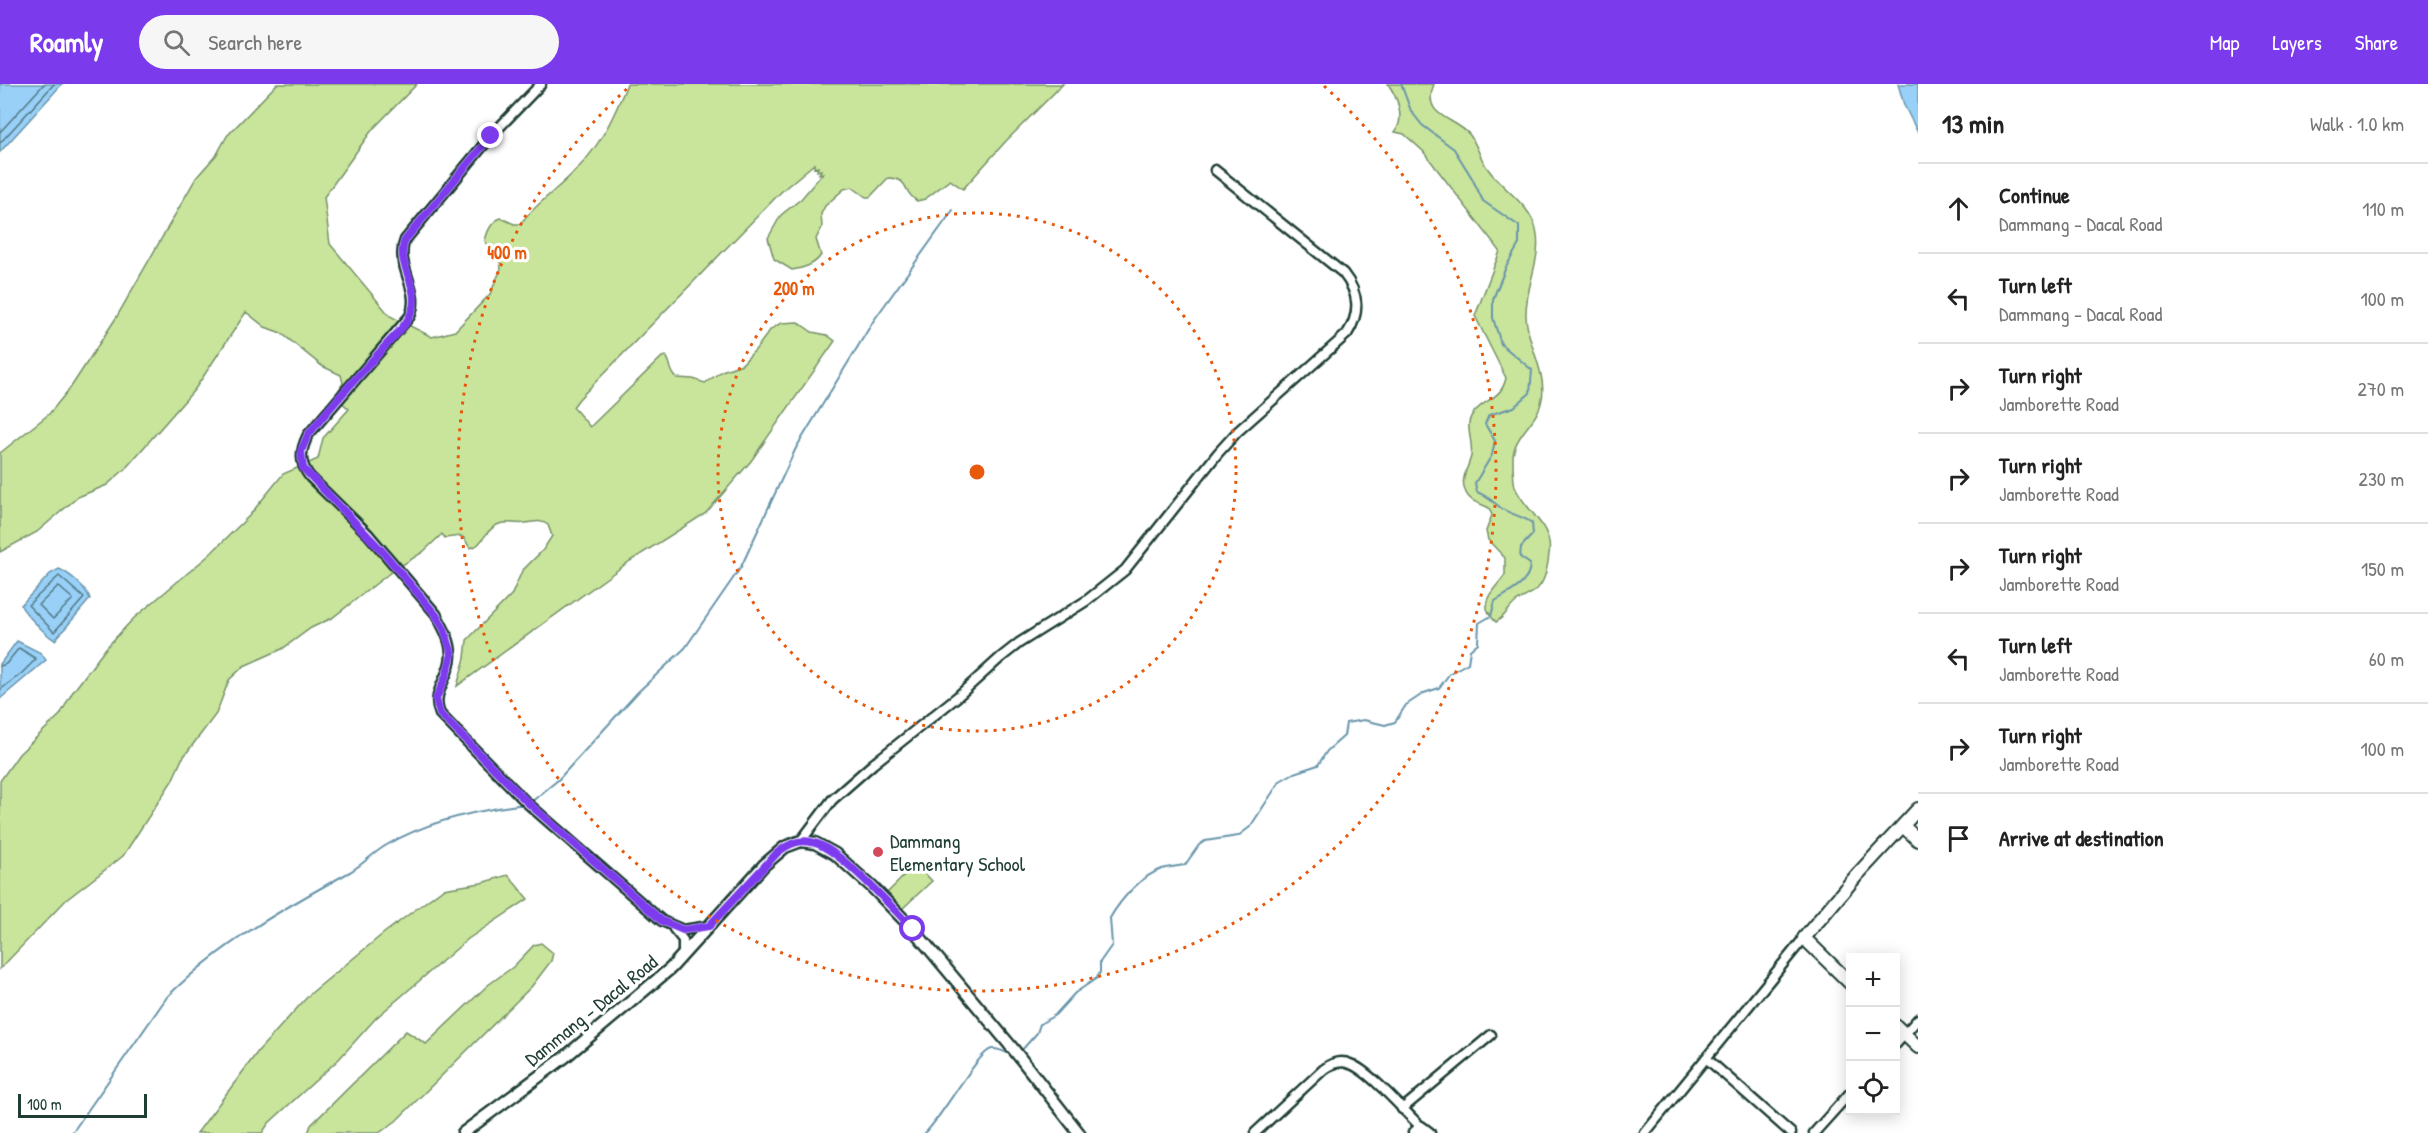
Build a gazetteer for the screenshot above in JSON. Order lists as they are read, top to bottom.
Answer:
{
  "streets": {
    "street": ["Dammang - Dacal Road"]
  },
  "places": ["Dammang Elementary School"],
  "scale_bar": "100 m",
  "page": {
    "header": "Roamly",
    "search": "Search here",
    "nav": ["Map", "Layers", "Share"],
    "heading": ["13 min", "Walk · 1.0 km"],
    "list": [
      ["Continue", "Dammang - Dacal Road", "110 m"],
      ["Turn left", "Dammang - Dacal Road", "100 m"],
      ["Turn right", "Jamborette Road", "270 m"],
      ["Turn right", "Jamborette Road", "230 m"],
      ["Turn right", "Jamborette Road", "150 m"],
      ["Turn left", "Jamborette Road", "60 m"],
      ["Turn right", "Jamborette Road", "100 m"],
      "Arrive at destination"
    ],
    "map_buttons": ["+", "−"],
    "scale": "100 m"
  },
  "rings": ["400 m", "200 m"]
}
